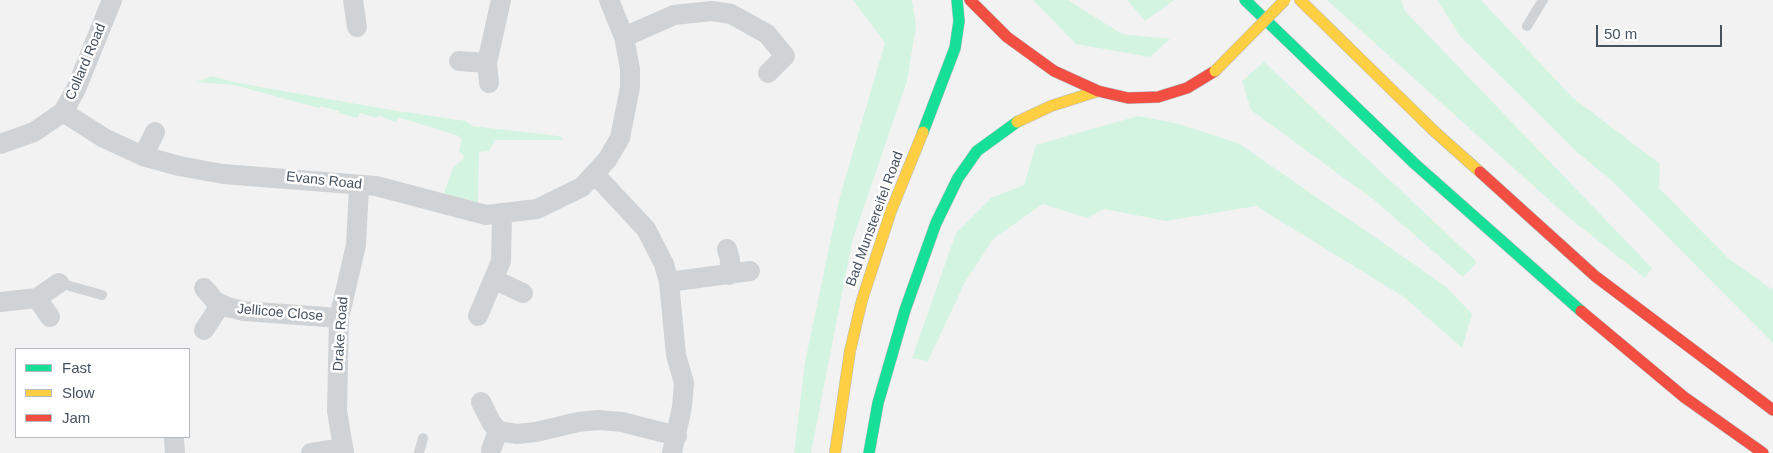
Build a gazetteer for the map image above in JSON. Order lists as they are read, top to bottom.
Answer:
{
  "streets": {
    "highway": ["Bad Munstereifel Road"],
    "street": [
      "Collard Road",
      "Evans Road",
      "Jellicoe Close",
      "Drake Road"
    ]
  },
  "crossings": [
    ["Collard Road", "Evans Road"],
    ["Evans Road", "Drake Road"],
    ["Jellicoe Close", "Drake Road"]
  ],
  "legend": ["Fast", "Slow", "Jam"],
  "scale_bar": "50 m"
}
